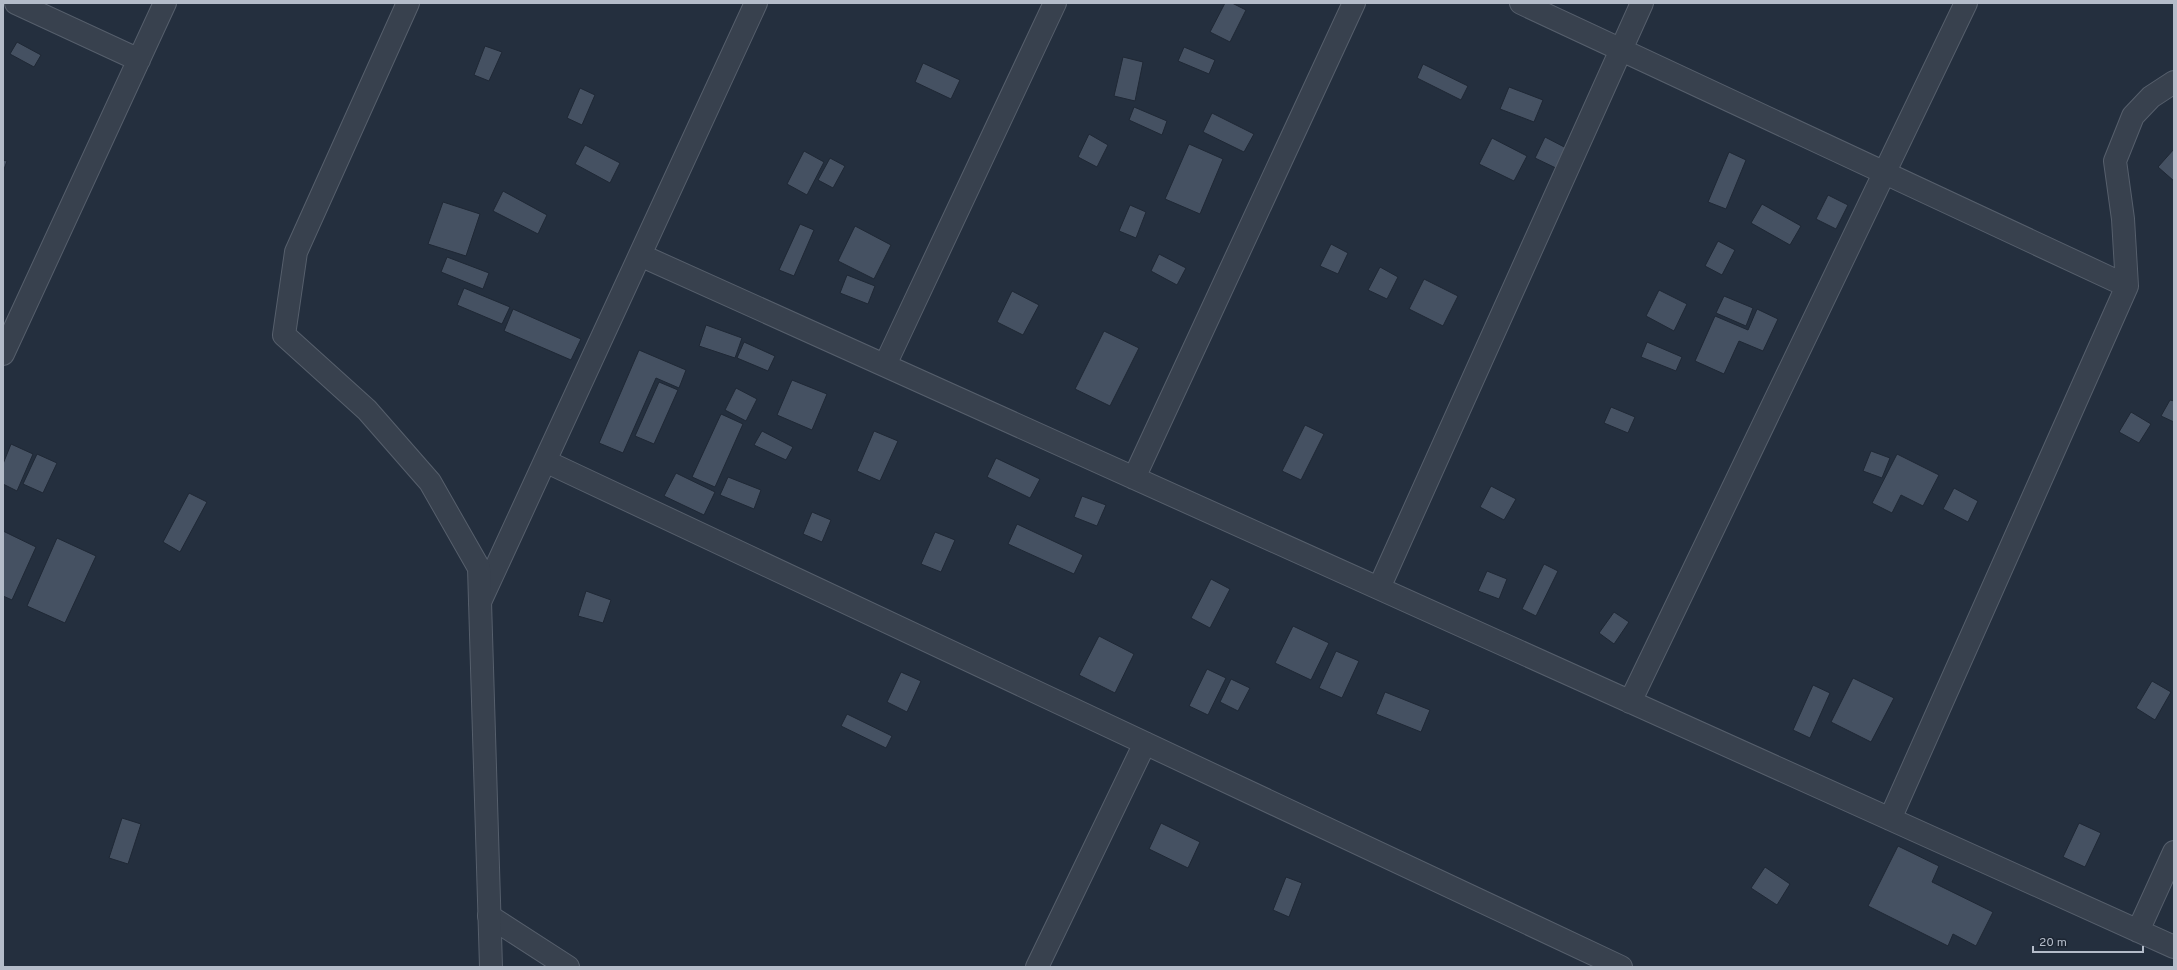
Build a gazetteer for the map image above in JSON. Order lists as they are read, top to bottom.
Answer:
{
  "scale_bar": "20 m"
}
